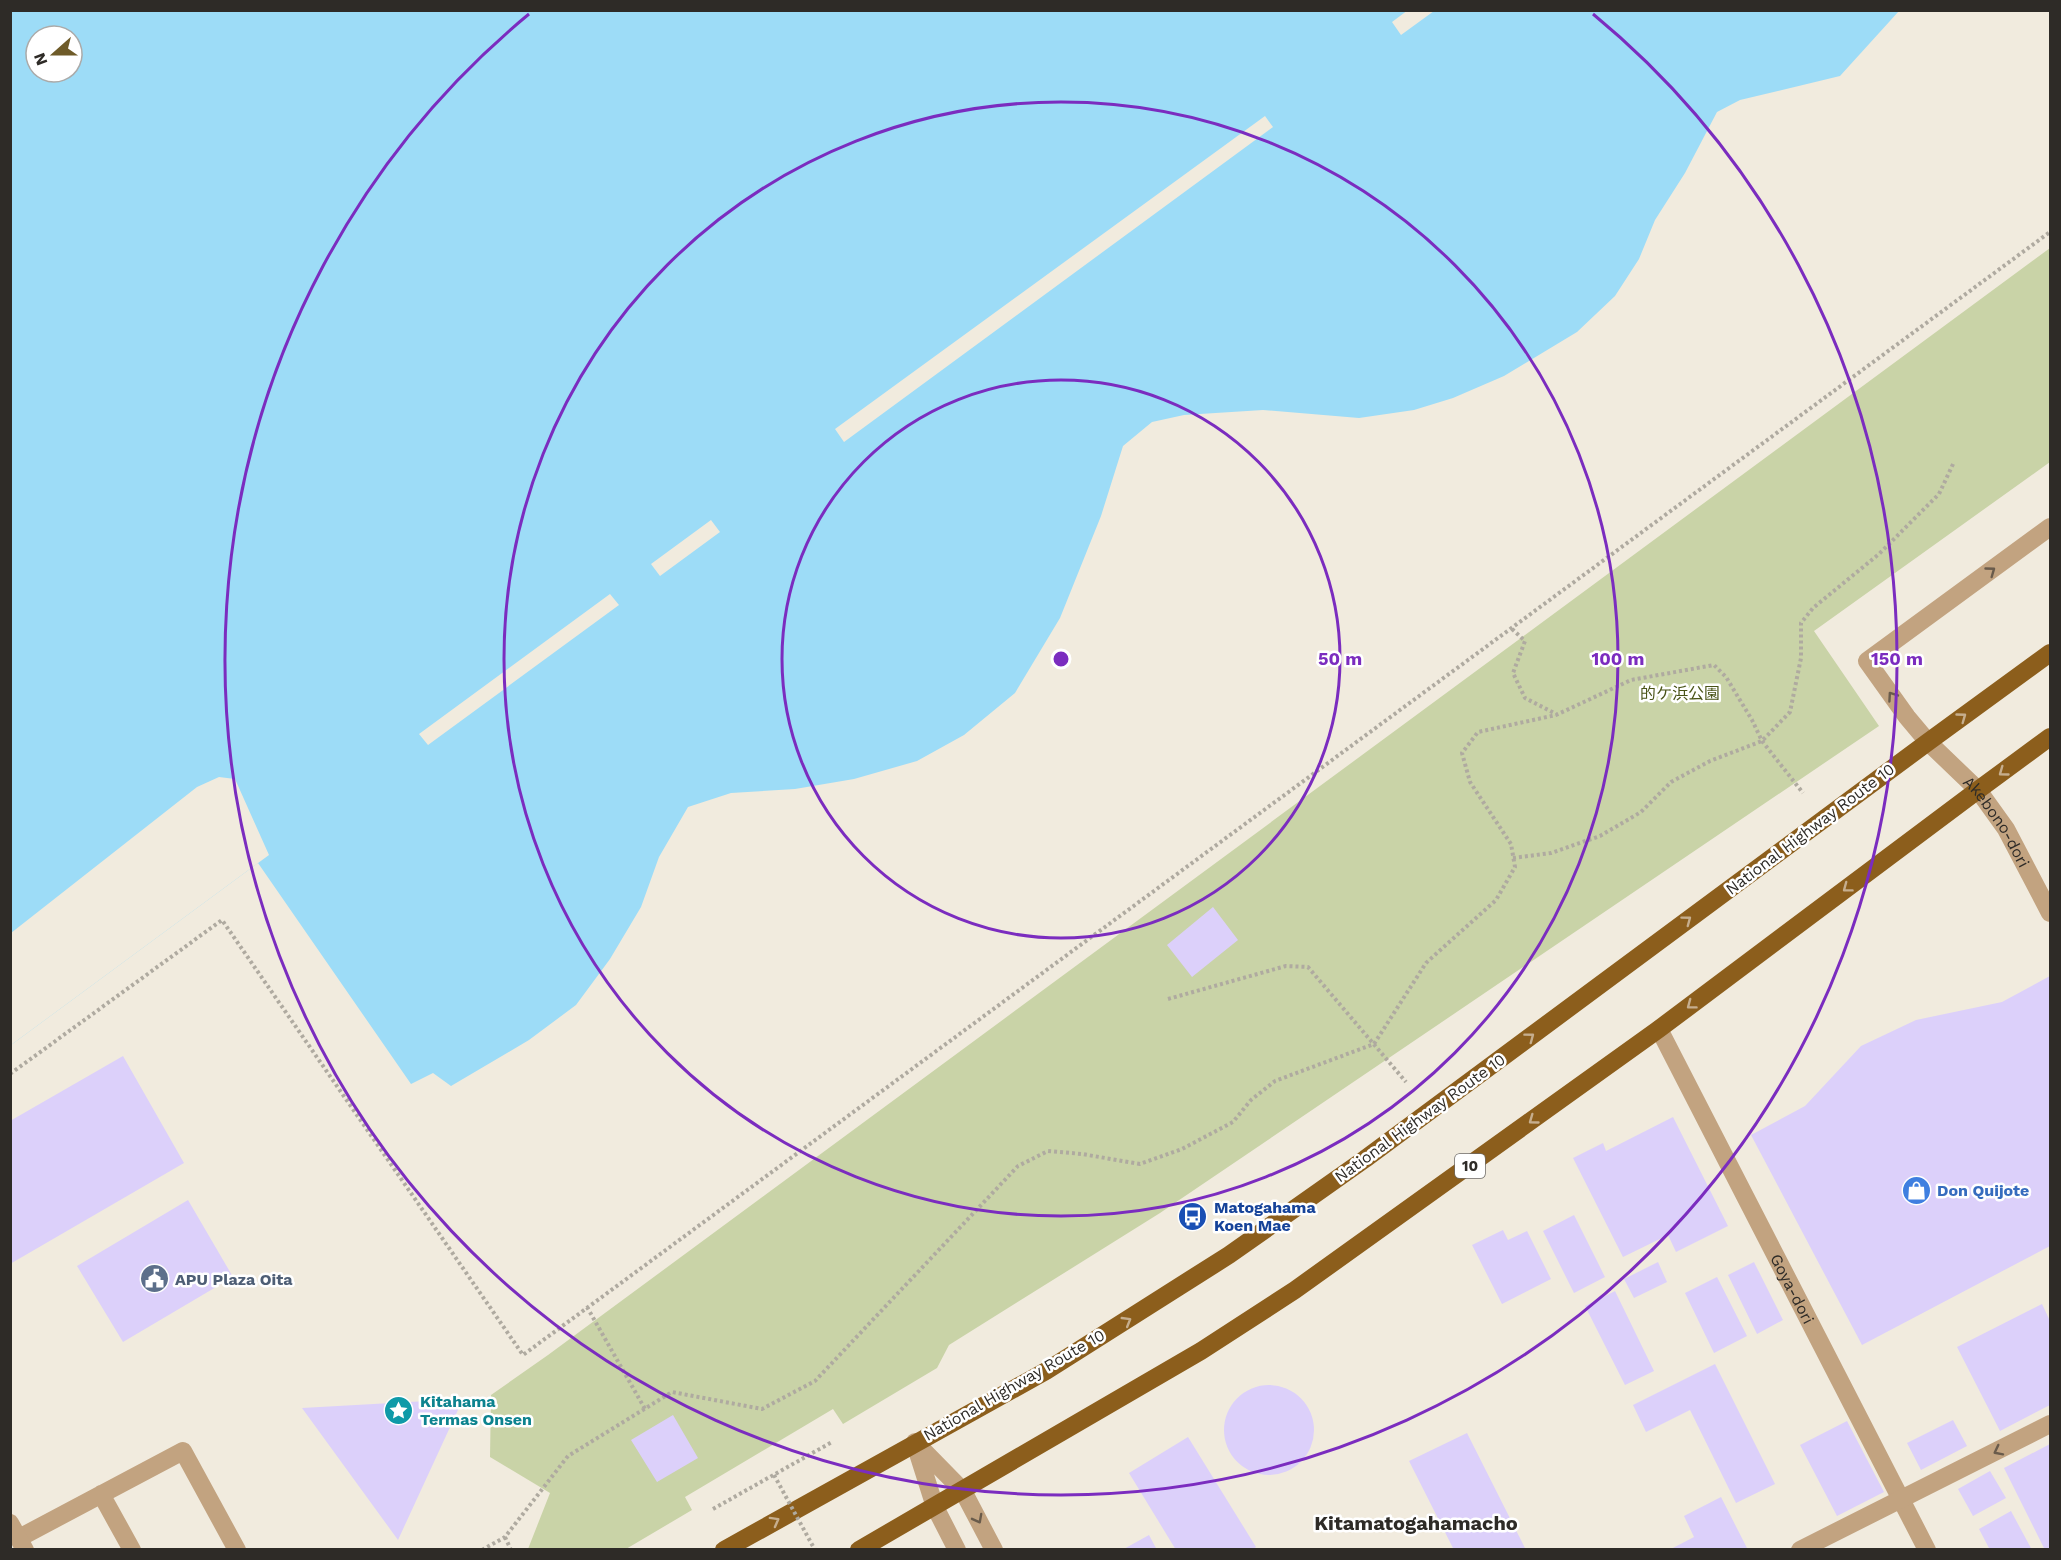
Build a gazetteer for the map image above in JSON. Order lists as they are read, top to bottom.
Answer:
{
  "streets": {
    "highway": ["National Highway Route 10", "10"],
    "street": ["Akebono-dori", "Goya-dori"]
  },
  "crossings": [
    ["Akebono-dori", "National Highway Route 10"],
    ["Akebono-dori", "10"],
    ["10", "Goya-dori"]
  ],
  "districts": ["Kitamatogahamacho"],
  "parks": ["的ケ浜公園"],
  "places": {
    "shop": ["Don Quijote"],
    "bus stop": ["Matogahama Koen Mae"],
    "public building": ["APU Plaza Oita"],
    "place": ["Kitahama Termas Onsen"]
  },
  "north": "left",
  "rings": ["50 m", "100 m", "150 m"]
}
